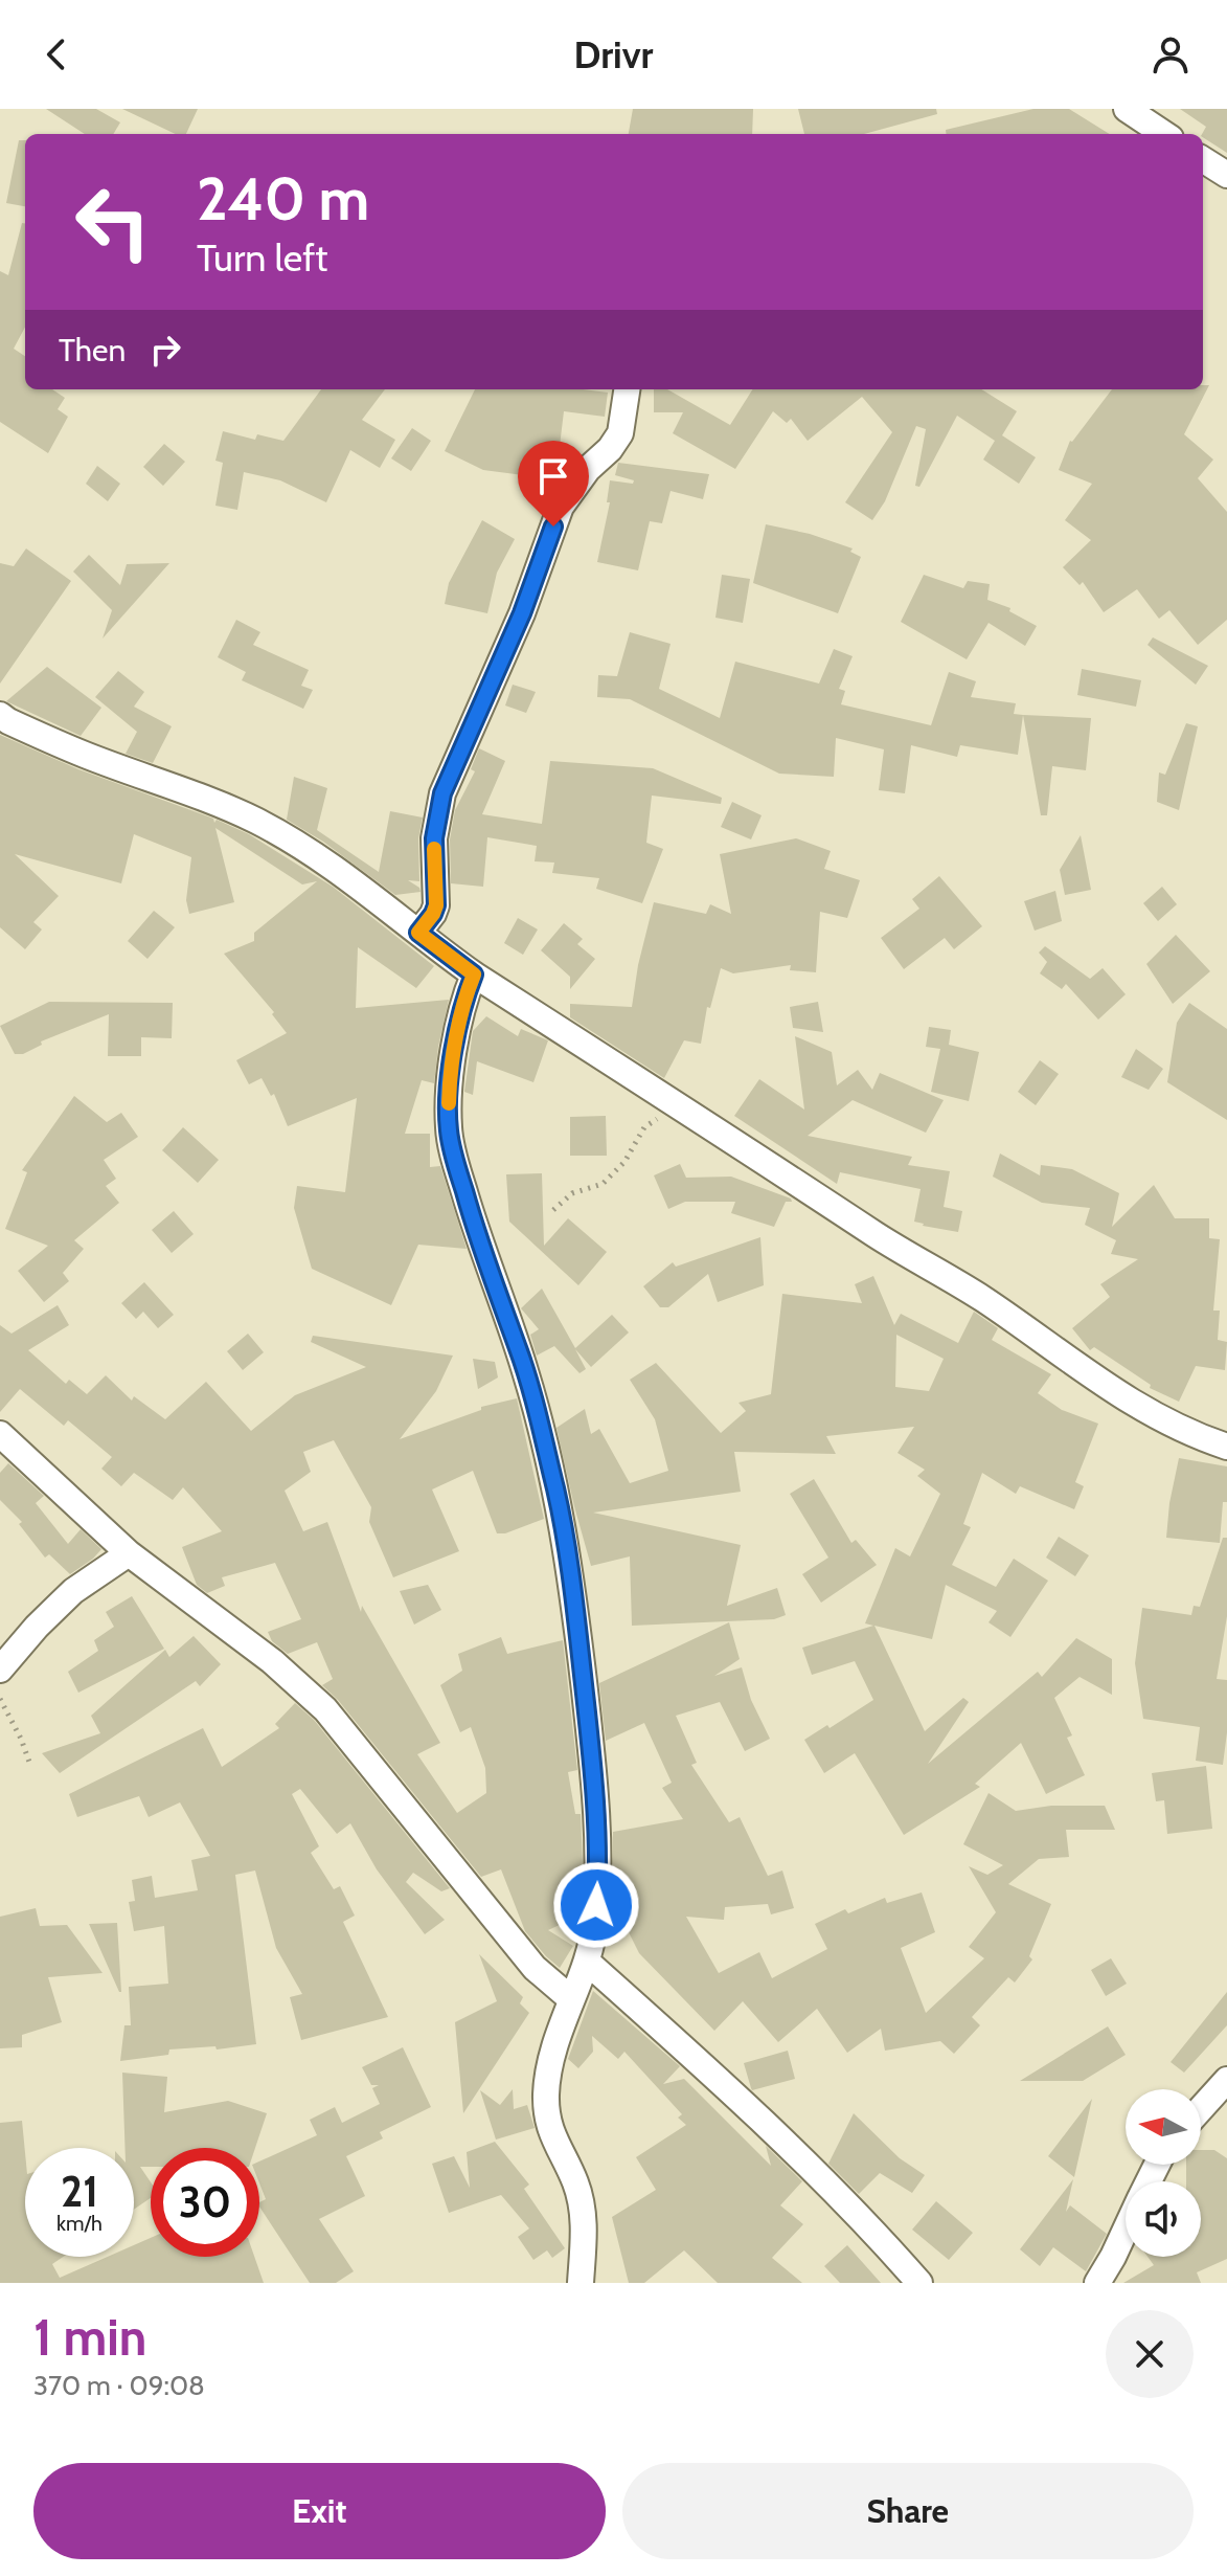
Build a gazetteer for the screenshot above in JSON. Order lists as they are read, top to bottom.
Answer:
{
  "north": "left",
  "page": {
    "header": "Drivr",
    "turn": ["240 m", "Turn left"],
    "then": "Then",
    "speed": "21 km/h",
    "limit": "30",
    "heading": ["1 min", "370 m · 09:08"],
    "buttons": ["Exit", "Share"]
  }
}
